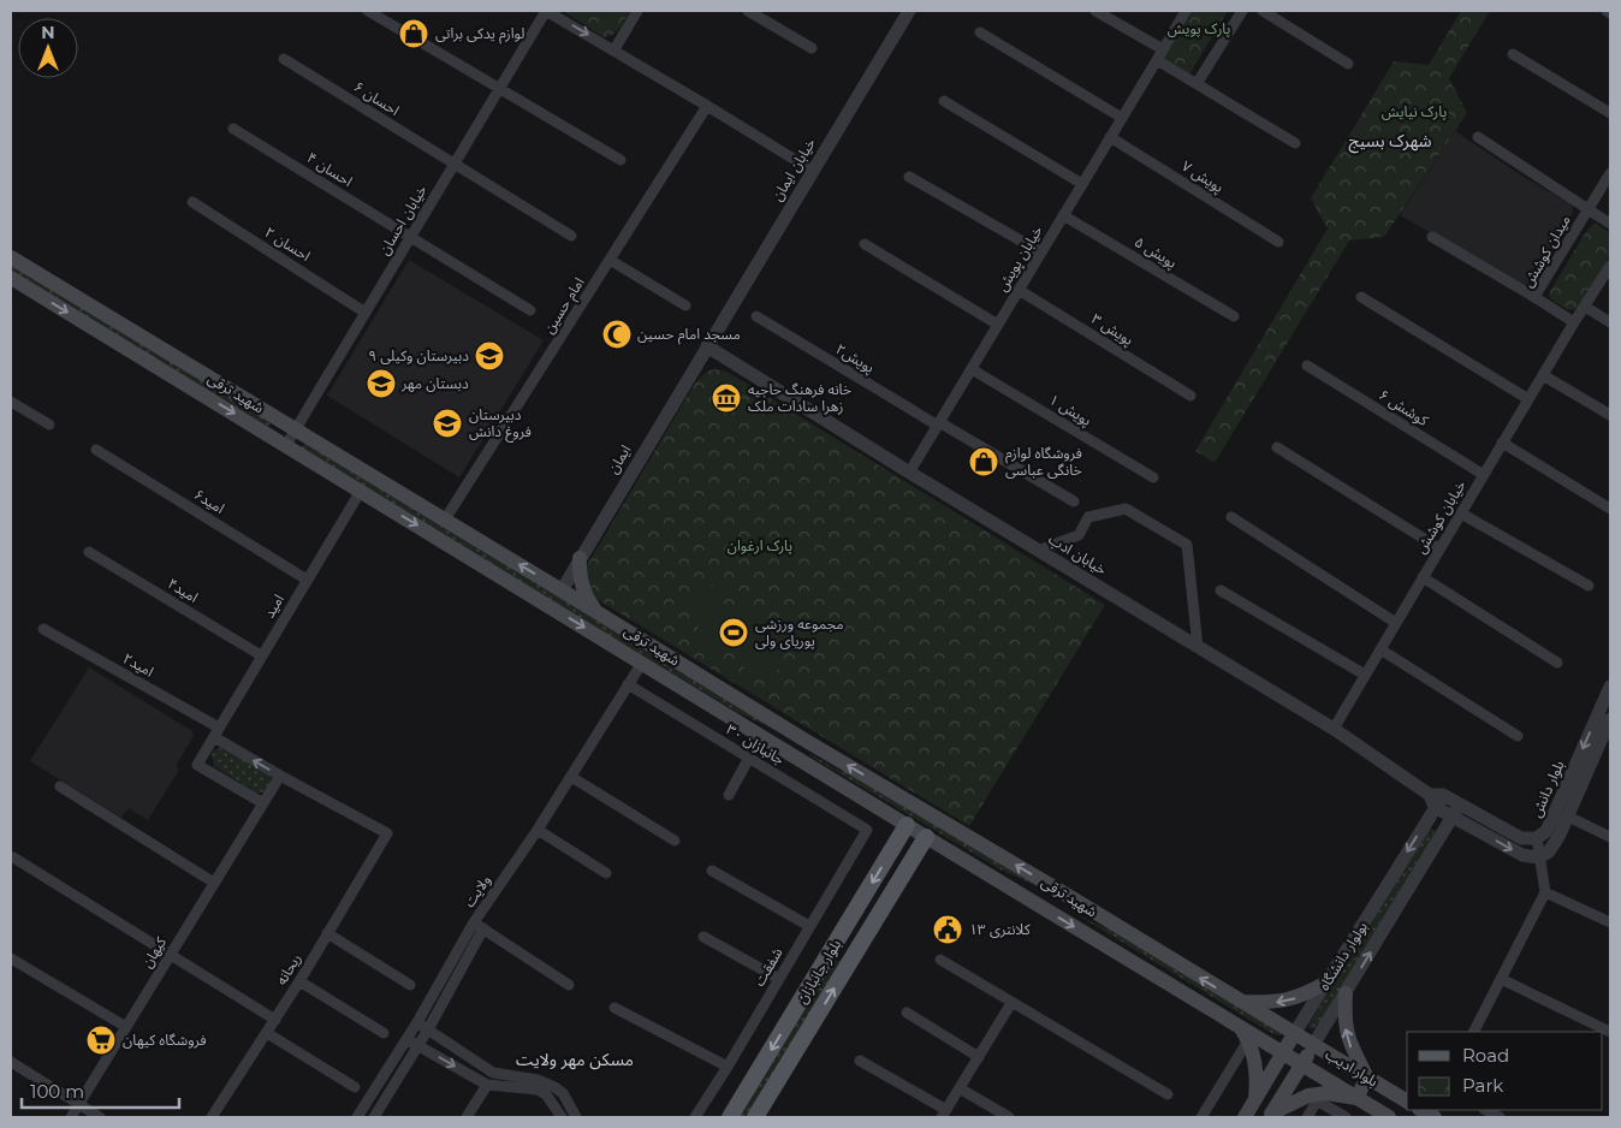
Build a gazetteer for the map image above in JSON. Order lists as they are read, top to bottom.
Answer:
{
  "streets": {
    "main road": [
      "شهید ترقی",
      "بولوار دانشگاه",
      "بلوار جانبازان",
      "بلوار ادیب"
    ],
    "street": [
      "احسان ۶",
      "احسان ۴",
      "خیابان ایمان",
      "پویش ۷",
      "خیابان احسان",
      "احسان ۲",
      "میدان کوشش",
      "پویش ۵",
      "خیابان پویش",
      "امام حسین",
      "پویش ۳",
      "پویش۲",
      "کوشش ۶",
      "پویش ۱",
      "ایمان",
      "امید۶",
      "خیابان کوشش",
      "خیابان ادب",
      "امید۴",
      "امید",
      "امید۲",
      "جانبازان ۳۰",
      "بلوار دانش",
      "ولایت",
      "کیهان",
      "شفقت",
      "ریحانه"
    ]
  },
  "crossings": [
    ["احسان ۶", "خیابان احسان"],
    ["احسان ۴", "خیابان احسان"],
    ["خیابان ایمان", "خیابان احسان"],
    ["خیابان ایمان", "ایمان"],
    ["خیابان ایمان", "خیابان ادب"],
    ["پویش ۷", "خیابان پویش"],
    ["خیابان احسان", "احسان ۲"],
    ["خیابان احسان", "امام حسین"],
    ["خیابان احسان", "شهید ترقی"],
    ["میدان کوشش", "خیابان کوشش"],
    ["پویش ۵", "خیابان پویش"],
    ["خیابان پویش", "پویش ۳"],
    ["خیابان پویش", "پویش۲"],
    ["خیابان پویش", "پویش ۱"],
    ["خیابان پویش", "خیابان ادب"],
    ["امام حسین", "شهید ترقی"],
    ["شهید ترقی", "ایمان"],
    ["شهید ترقی", "امید"],
    ["شهید ترقی", "ولایت"],
    ["شهید ترقی", "بولوار دانشگاه"],
    ["شهید ترقی", "بلوار جانبازان"],
    ["شهید ترقی", "بلوار ادیب"],
    ["کوشش ۶", "خیابان کوشش"],
    ["ایمان", "خیابان ادب"],
    ["امید۶", "امید"],
    ["خیابان کوشش", "خیابان ادب"],
    ["خیابان ادب", "بلوار دانش"],
    ["خیابان ادب", "بولوار دانشگاه"],
    ["امید۴", "امید"],
    ["امید", "امید۲"],
    ["امید", "کیهان"],
    ["جانبازان ۳۰", "ولایت"],
    ["جانبازان ۳۰", "شفقت"],
    ["بلوار دانش", "بولوار دانشگاه"],
    ["بولوار دانشگاه", "بلوار ادیب"]
  ],
  "districts": ["شهرک بسیج", "مسکن مهر ولایت"],
  "parks": ["پارک پویش", "پارک نیایش", "پارک ارغوان"],
  "places": {
    "shop": ["لوازم یدکی براتی", "فروشگاه لوازم خانگی عباسی"],
    "mosque": ["مسجد امام حسین"],
    "school or university": ["دبیرستان وکیلی ۹", "دبستان مهر", "دبیرستان فروغ دانش"],
    "museum": ["خانه فرهنگ حاجیه زهرا سادات ملک"],
    "sports": ["مجموعه ورزشی پوریای ولی"],
    "public building": ["کلانتری ۱۳"],
    "supermarket": ["فروشگاه کیهان"]
  },
  "legend": ["Road", "Park"],
  "scale_bar": "100 m",
  "north": "top"
}
